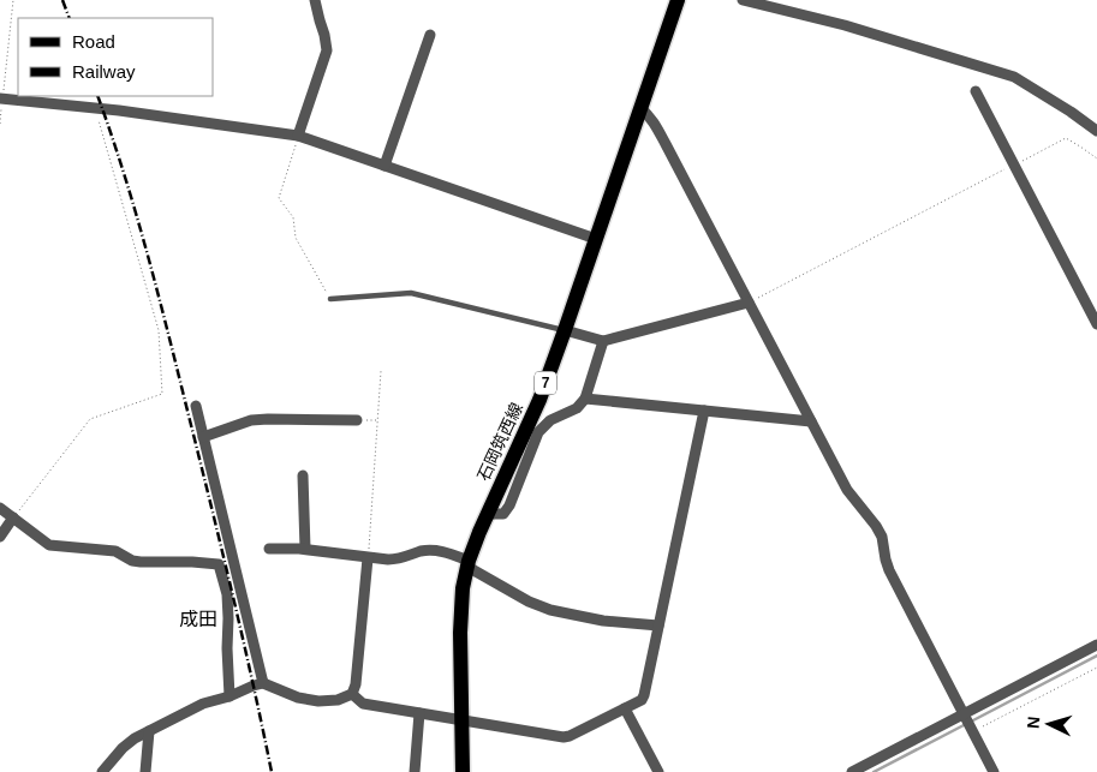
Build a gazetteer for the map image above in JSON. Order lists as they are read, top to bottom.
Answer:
{
  "streets": {
    "main road": ["7", "石岡筑西線"]
  },
  "districts": ["成田"],
  "legend": ["Road", "Railway"],
  "north": "left"
}
